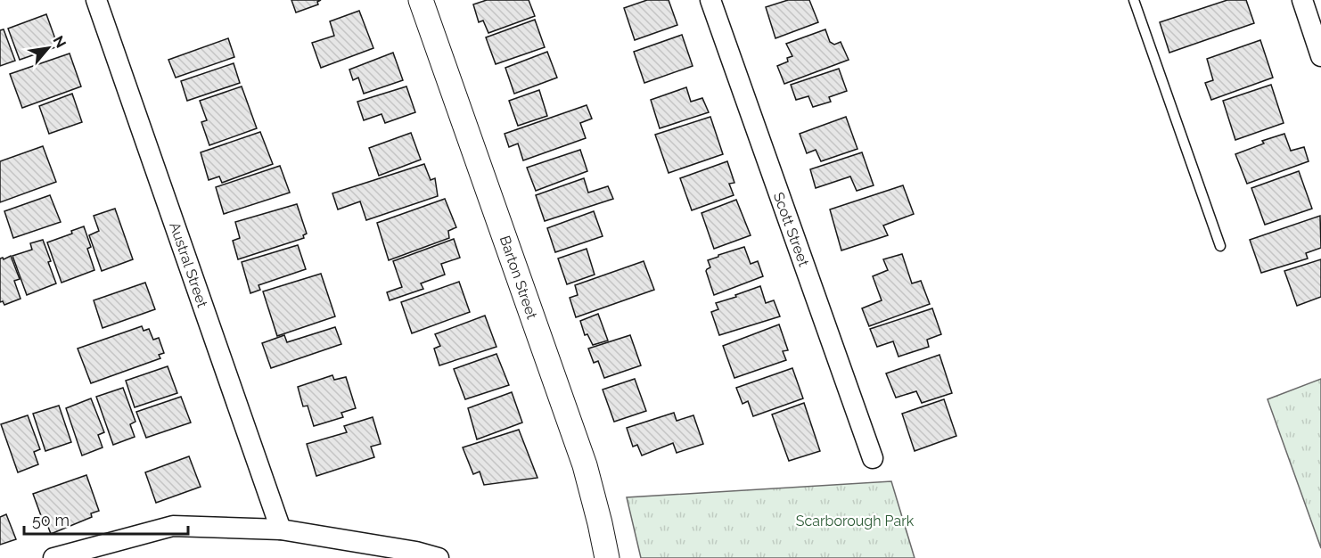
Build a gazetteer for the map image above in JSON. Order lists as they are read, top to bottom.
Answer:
{
  "streets": {
    "street": ["Scott Street", "Austral Street", "Barton Street"]
  },
  "parks": ["Scarborough Park"],
  "scale_bar": "50 m",
  "north": "top right"
}
